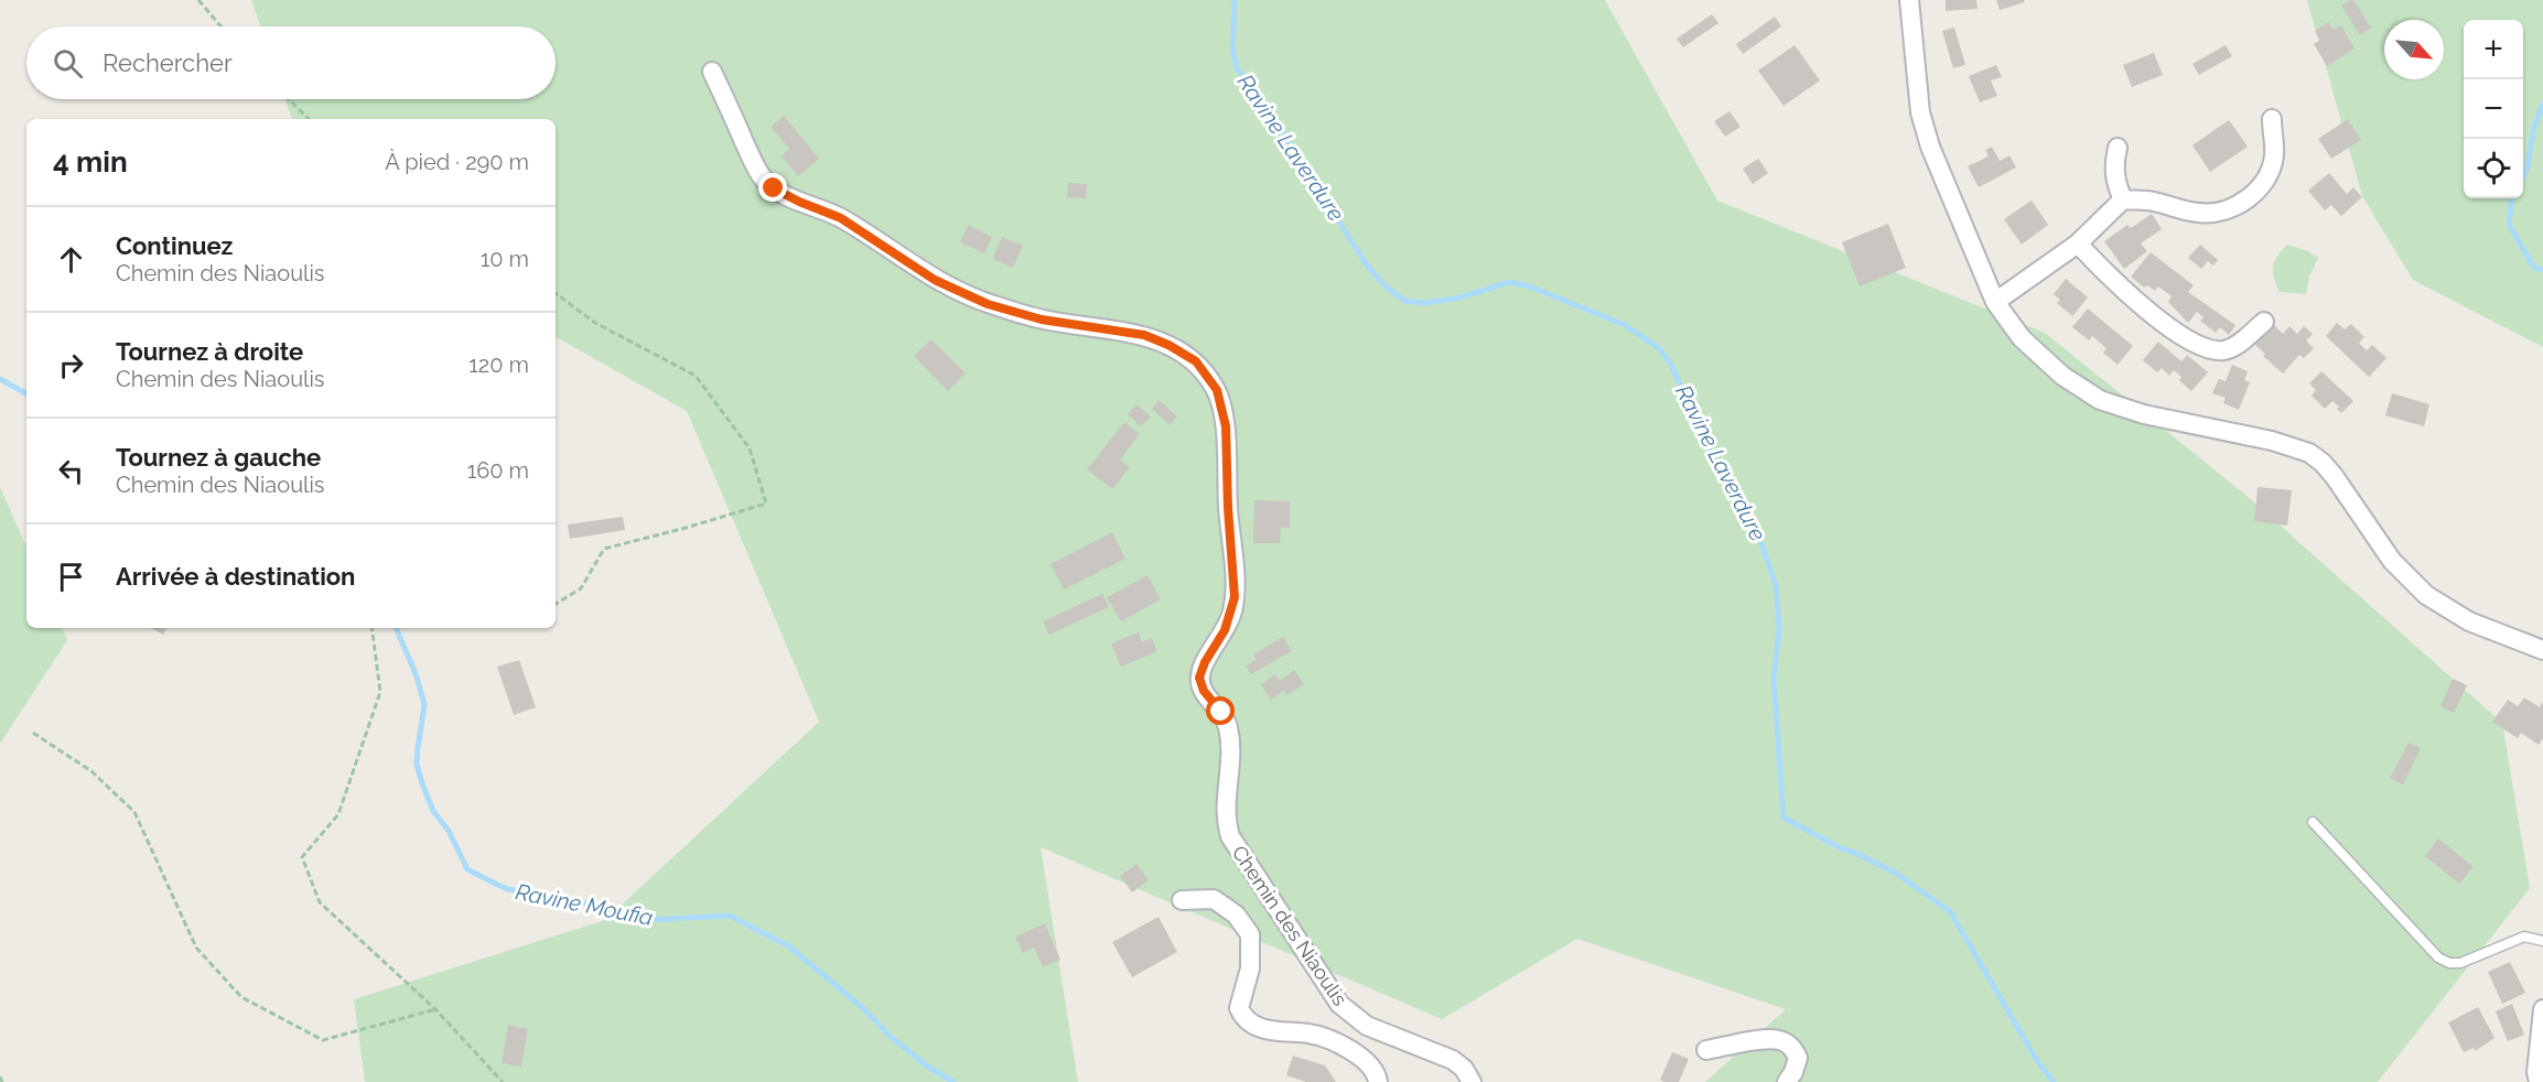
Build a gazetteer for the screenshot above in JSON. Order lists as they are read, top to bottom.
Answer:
{
  "streets": {
    "street": ["Chemin des Niaoulis"]
  },
  "water": ["Ravine Laverdure", "Ravine Moufia"],
  "north": "bottom right",
  "page": {
    "map_buttons": ["+", "−"],
    "search": "Rechercher",
    "heading": ["4 min", "À pied · 290 m"],
    "list": [
      ["Continuez", "Chemin des Niaoulis", "10 m"],
      ["Tournez à droite", "Chemin des Niaoulis", "120 m"],
      ["Tournez à gauche", "Chemin des Niaoulis", "160 m"],
      "Arrivée à destination"
    ]
  }
}
